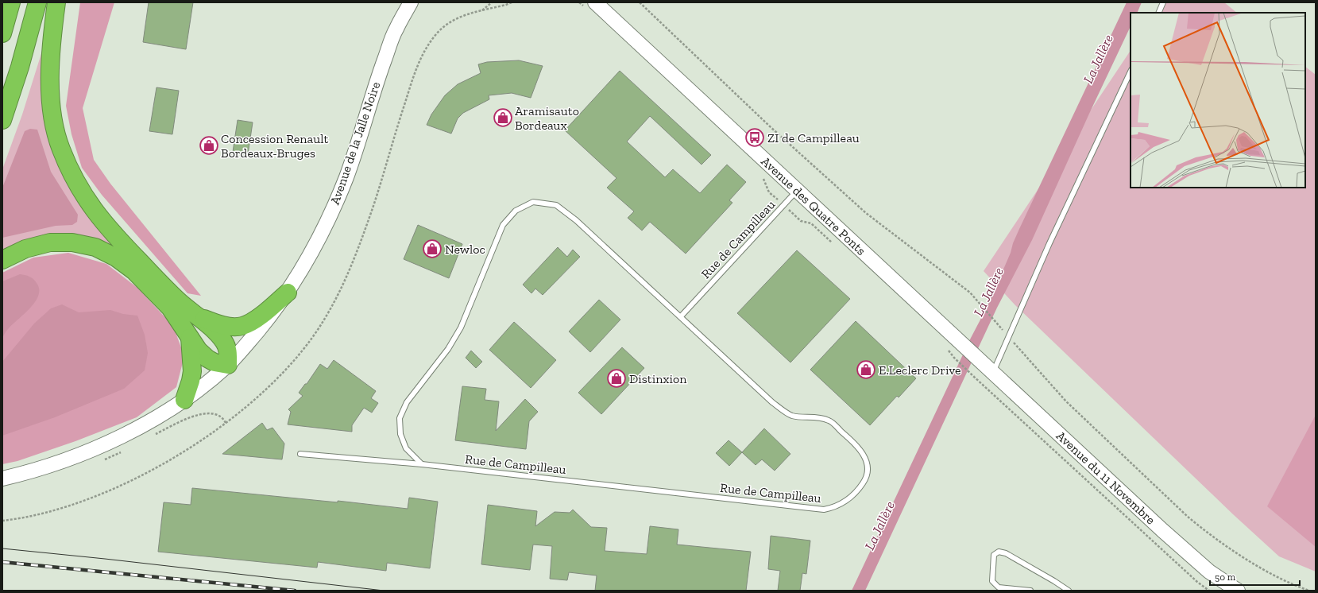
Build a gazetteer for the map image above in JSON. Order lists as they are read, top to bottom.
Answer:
{
  "streets": {
    "main road": ["Avenue de la Jalle Noire", "Avenue des Quatre Ponts", "Avenue du 11 Novembre"],
    "lane": ["Rue de Campilleau"]
  },
  "crossings": [
    ["Avenue des Quatre Ponts", "Rue de Campilleau"],
    ["Avenue des Quatre Ponts", "Avenue du 11 Novembre"]
  ],
  "water": ["La Jallère"],
  "places": {
    "shop": [
      "Aramisauto Bordeaux",
      "Concession Renault Bordeaux-Bruges",
      "Newloc",
      "E.Leclerc Drive",
      "Distinxion"
    ],
    "bus stop": ["ZI de Campilleau"]
  },
  "scale_bar": "50 m"
}
